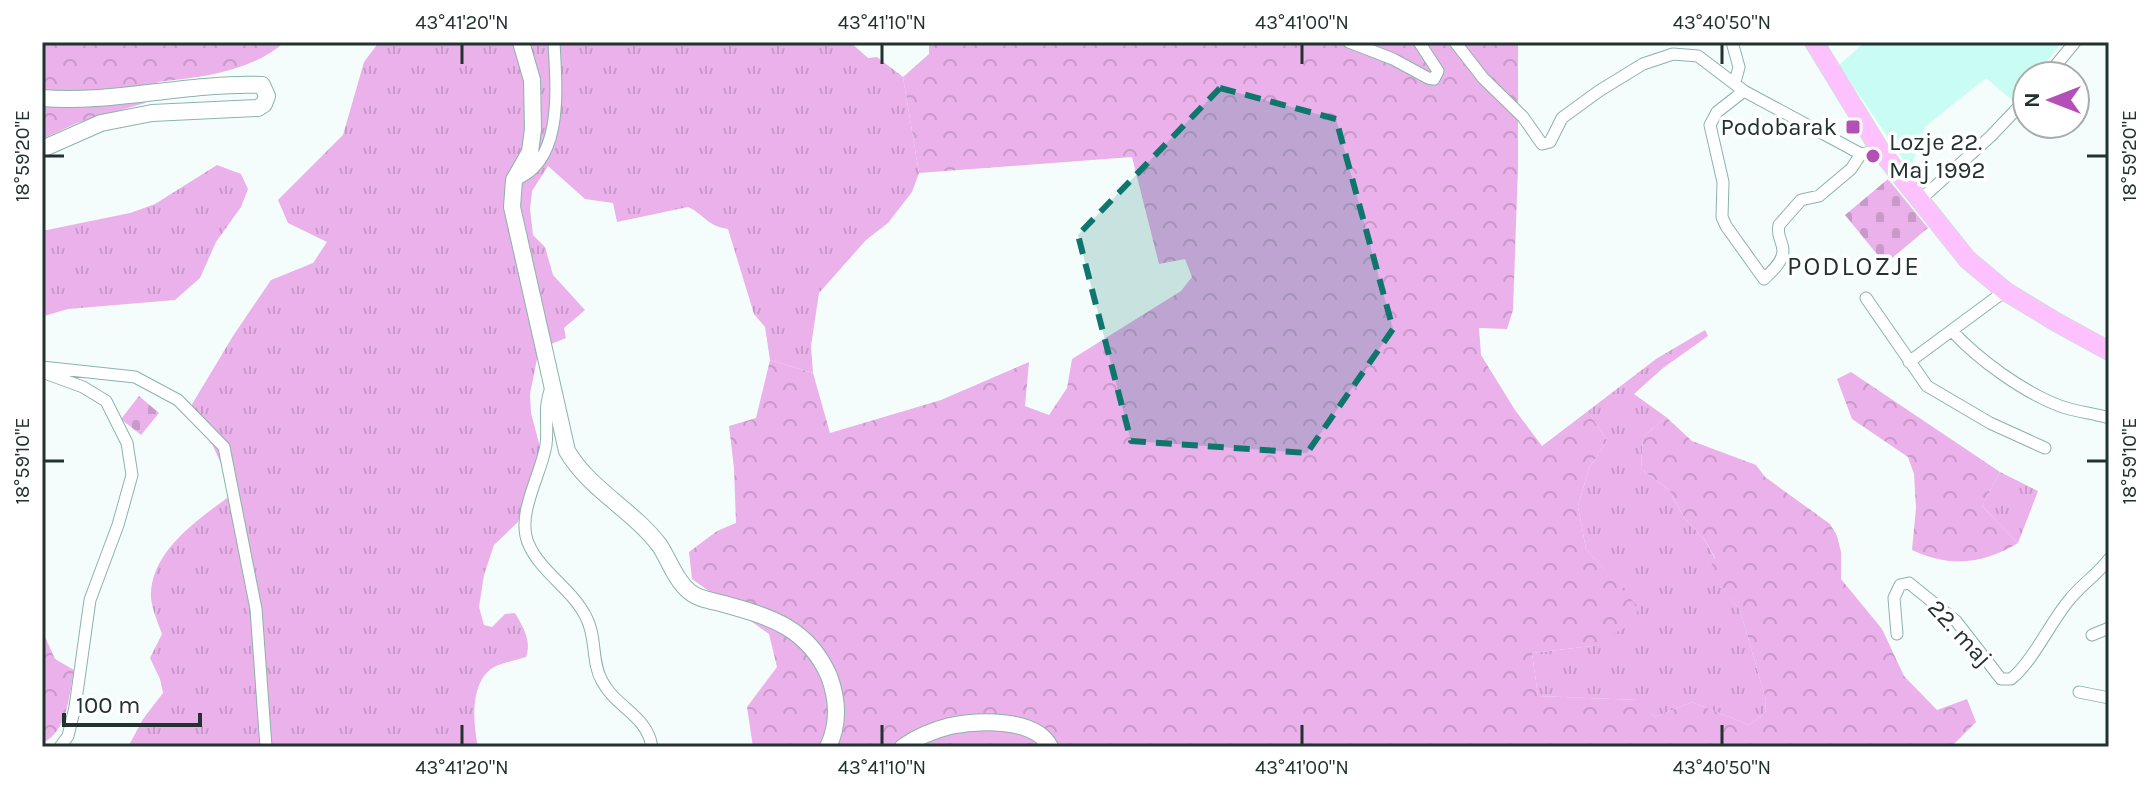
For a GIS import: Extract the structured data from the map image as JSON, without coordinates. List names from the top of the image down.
{
  "streets": {
    "street": ["22. maj"]
  },
  "districts": ["PODLOZJE"],
  "places": {
    "transit": ["Podobarak"],
    "other": ["Lozje 22. Maj 1992"]
  },
  "scale_bar": "100 m",
  "north": "left",
  "coordinates": [
    "43°41'20\"N",
    "43°41'10\"N",
    "43°41'00\"N",
    "43°40'50\"N",
    "18°59'20\"E",
    "18°59'10\"E"
  ]
}
